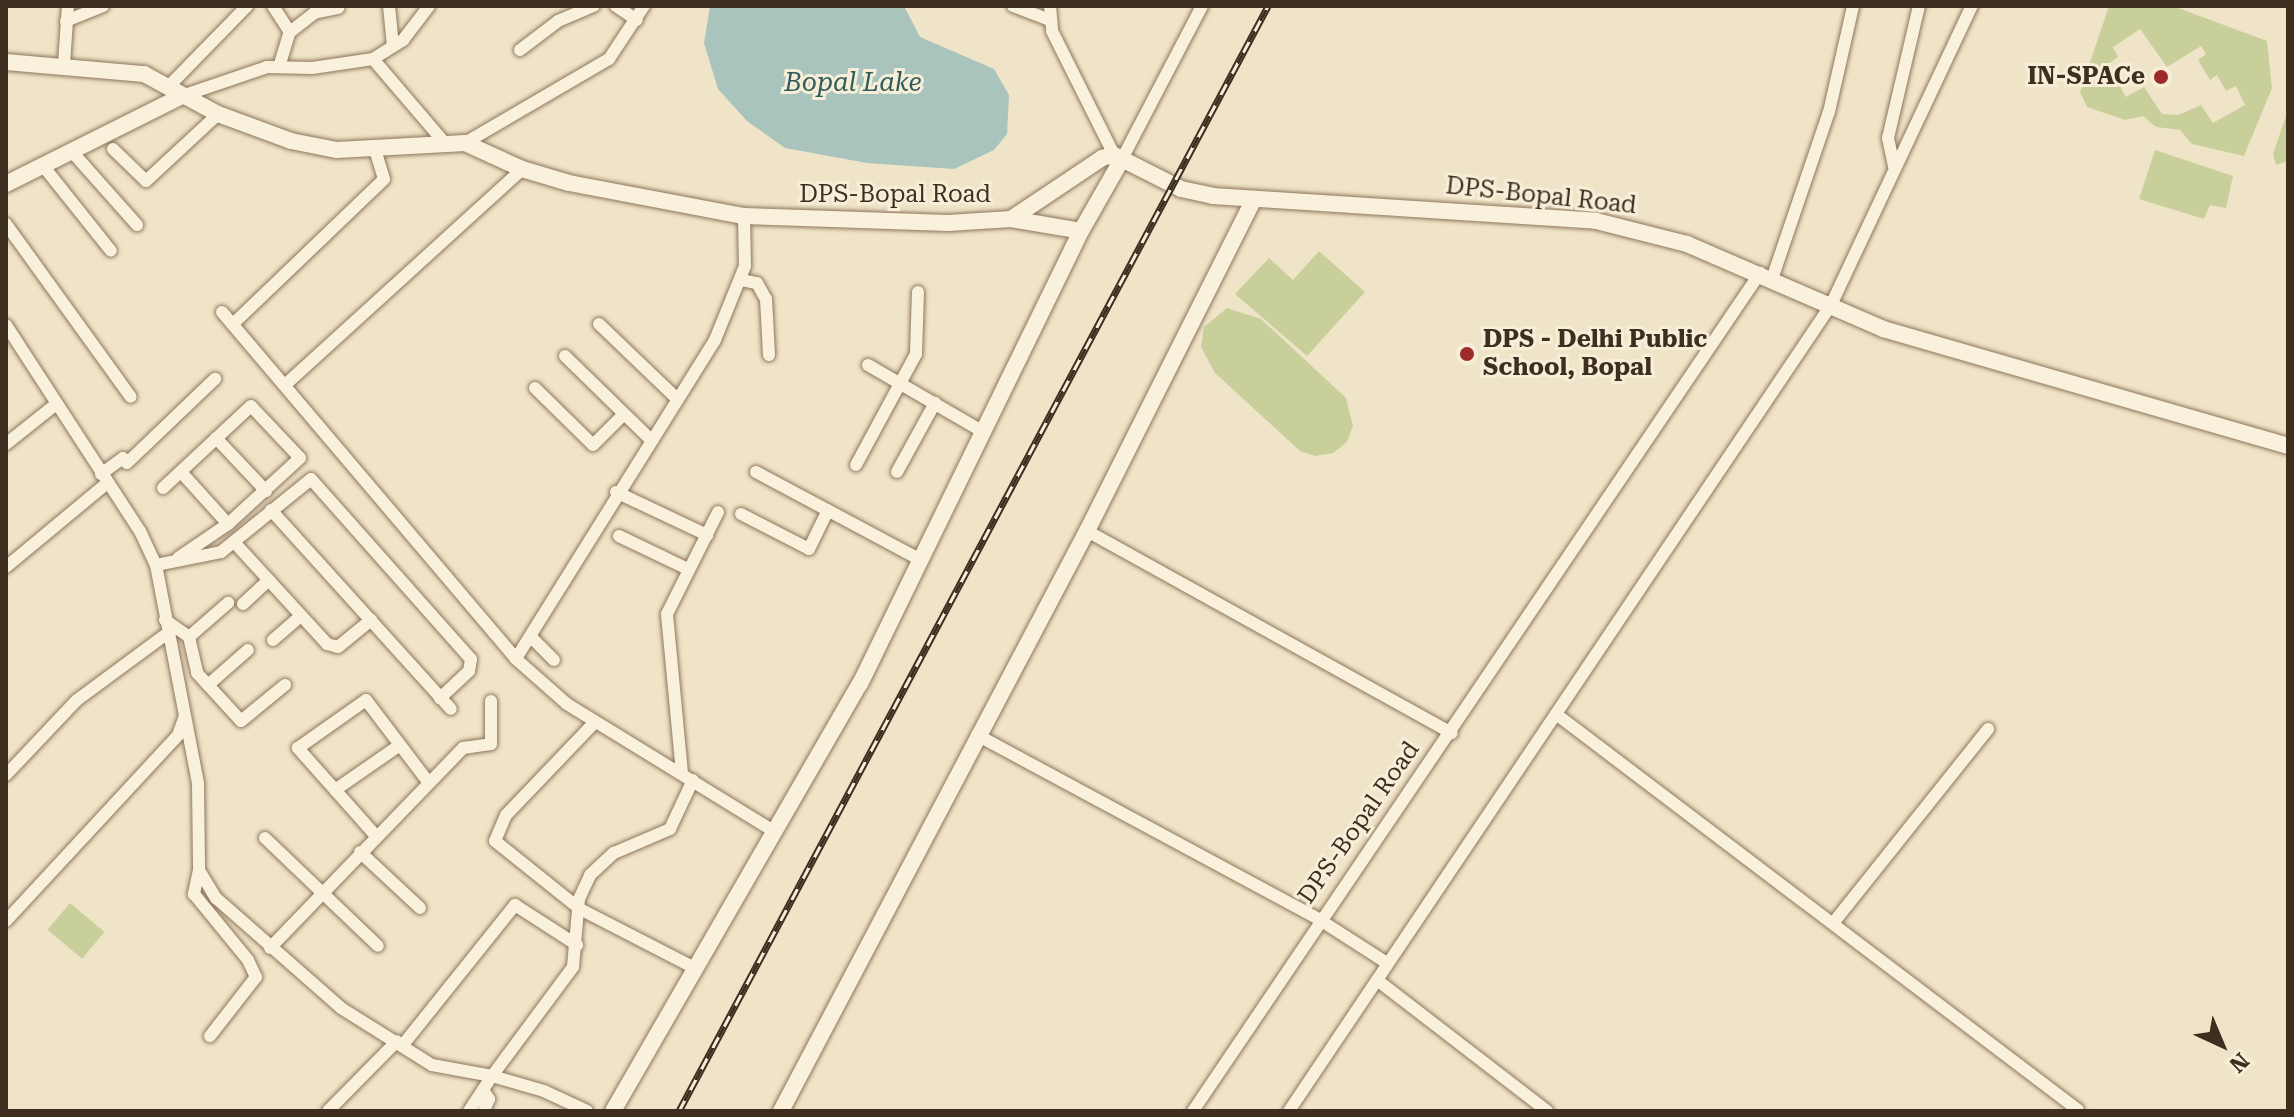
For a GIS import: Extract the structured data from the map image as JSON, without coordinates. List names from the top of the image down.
{
  "streets": {
    "street": ["DPS-Bopal Road"]
  },
  "water": ["Bopal Lake"],
  "places": ["IN-SPACe", "DPS - Delhi Public School, Bopal"],
  "north": "bottom right"
}
